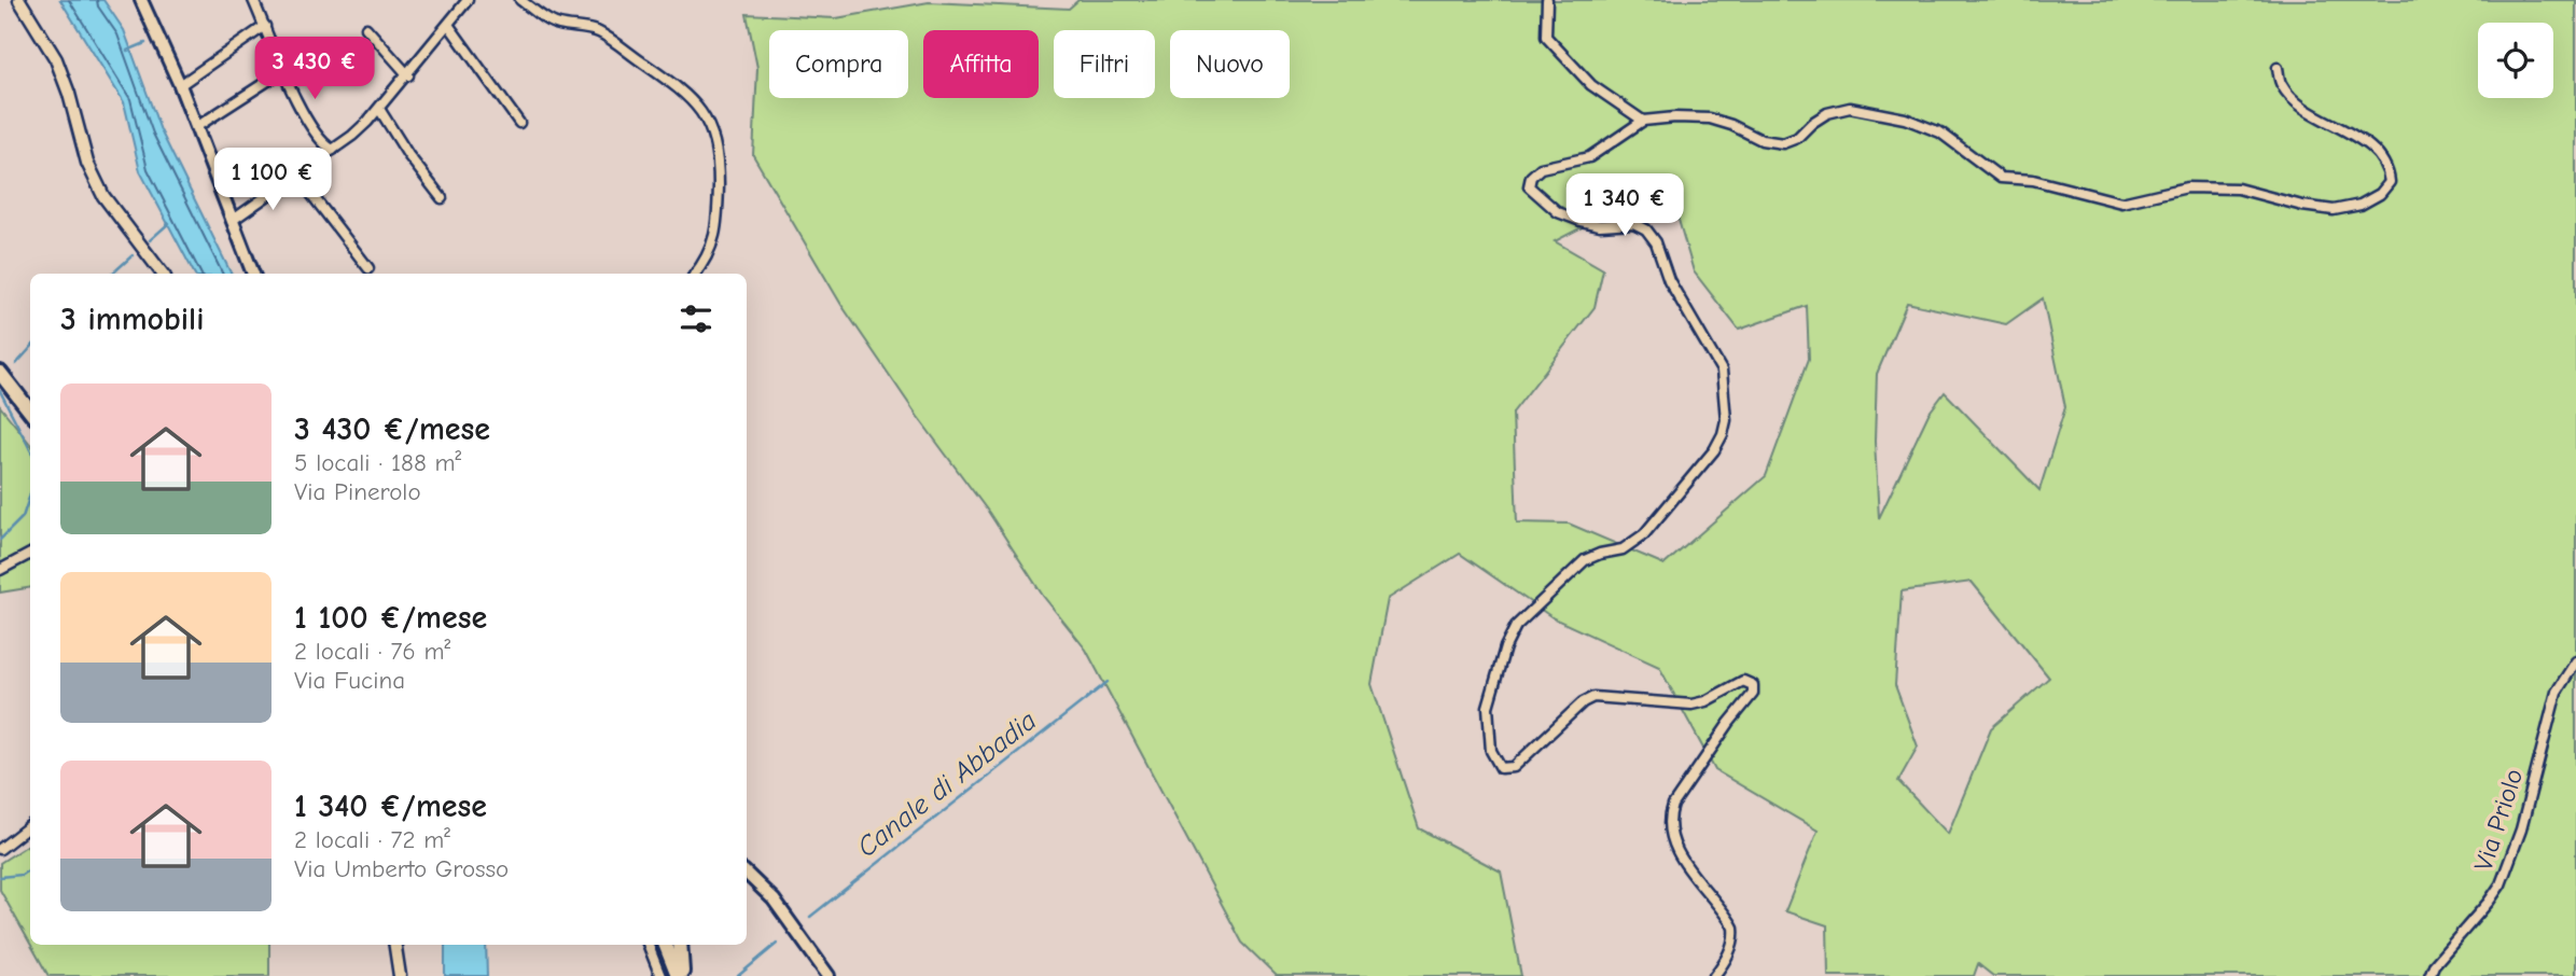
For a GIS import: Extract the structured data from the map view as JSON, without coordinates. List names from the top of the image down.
{
  "streets": {
    "street": ["Via Priolo"]
  },
  "water": ["Canale di Abbadia"],
  "page": {
    "chip": [
      "Compra",
      "Affitta",
      "Filtri",
      "Nuovo"
    ],
    "price": ["3 430 €", "1 100 €", "1 340 €"],
    "heading": "3 immobili",
    "list": [
      {
        "name": "3 430 €/mese",
        "note": "5 locali · 188 m² · Via Pinerolo"
      },
      {
        "name": "1 100 €/mese",
        "note": "2 locali · 76 m² · Via Fucina"
      },
      {
        "name": "1 340 €/mese",
        "note": "2 locali · 72 m² · Via Umberto Grosso"
      }
    ]
  }
}
